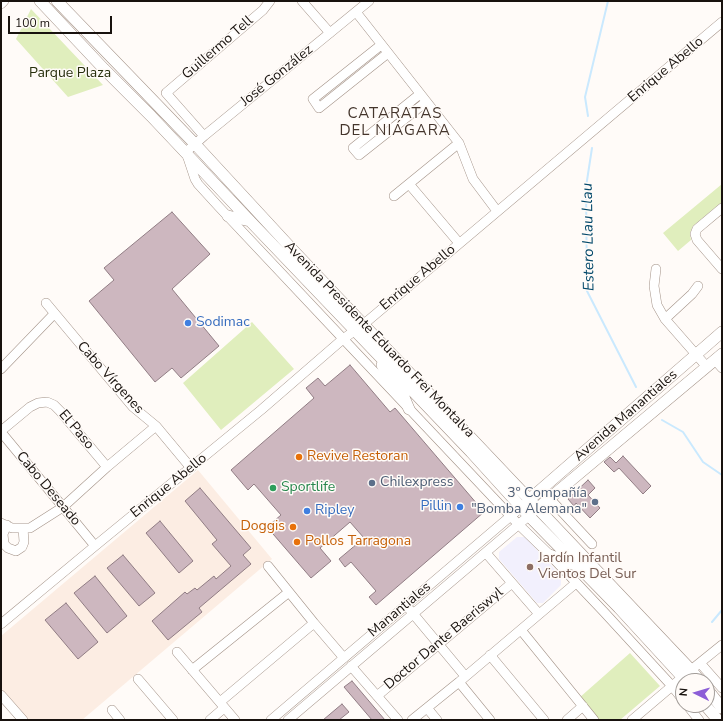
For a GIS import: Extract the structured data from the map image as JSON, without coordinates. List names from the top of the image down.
{
  "streets": {
    "main road": ["Avenida Presidente Eduardo Frei Montalva", "Avenida Manantiales"],
    "street": [
      "Guillermo Tell",
      "Enrique Abello",
      "José González",
      "Cabo Vírgenes",
      "El Paso",
      "Cabo Deseado",
      "Manantiales",
      "Doctor Dante Baeriswyl"
    ]
  },
  "crossings": [
    ["Guillermo Tell", "José González"],
    ["Enrique Abello", "Avenida Presidente Eduardo Frei Montalva"],
    ["Enrique Abello", "Cabo Vírgenes"],
    ["Enrique Abello", "Cabo Deseado"],
    ["José González", "Avenida Presidente Eduardo Frei Montalva"],
    ["Avenida Presidente Eduardo Frei Montalva", "Avenida Manantiales"],
    ["Avenida Presidente Eduardo Frei Montalva", "Manantiales"],
    ["Avenida Manantiales", "Manantiales"],
    ["El Paso", "Cabo Deseado"]
  ],
  "districts": ["CATARATAS DEL NIÁGARA"],
  "water": ["Estero Llau Llau"],
  "parks": ["Parque Plaza"],
  "places": [
    "Sodimac",
    "Revive Restoran",
    "Chilexpress",
    "Sportlife",
    "3º Compañía \"Bomba Alemana\"",
    "Pillin",
    "Ripley",
    "Doggis",
    "Pollos Tarragona",
    "Jardín Infantil Vientos Del Sur"
  ],
  "scale_bar": "100 m",
  "north": "left"
}
